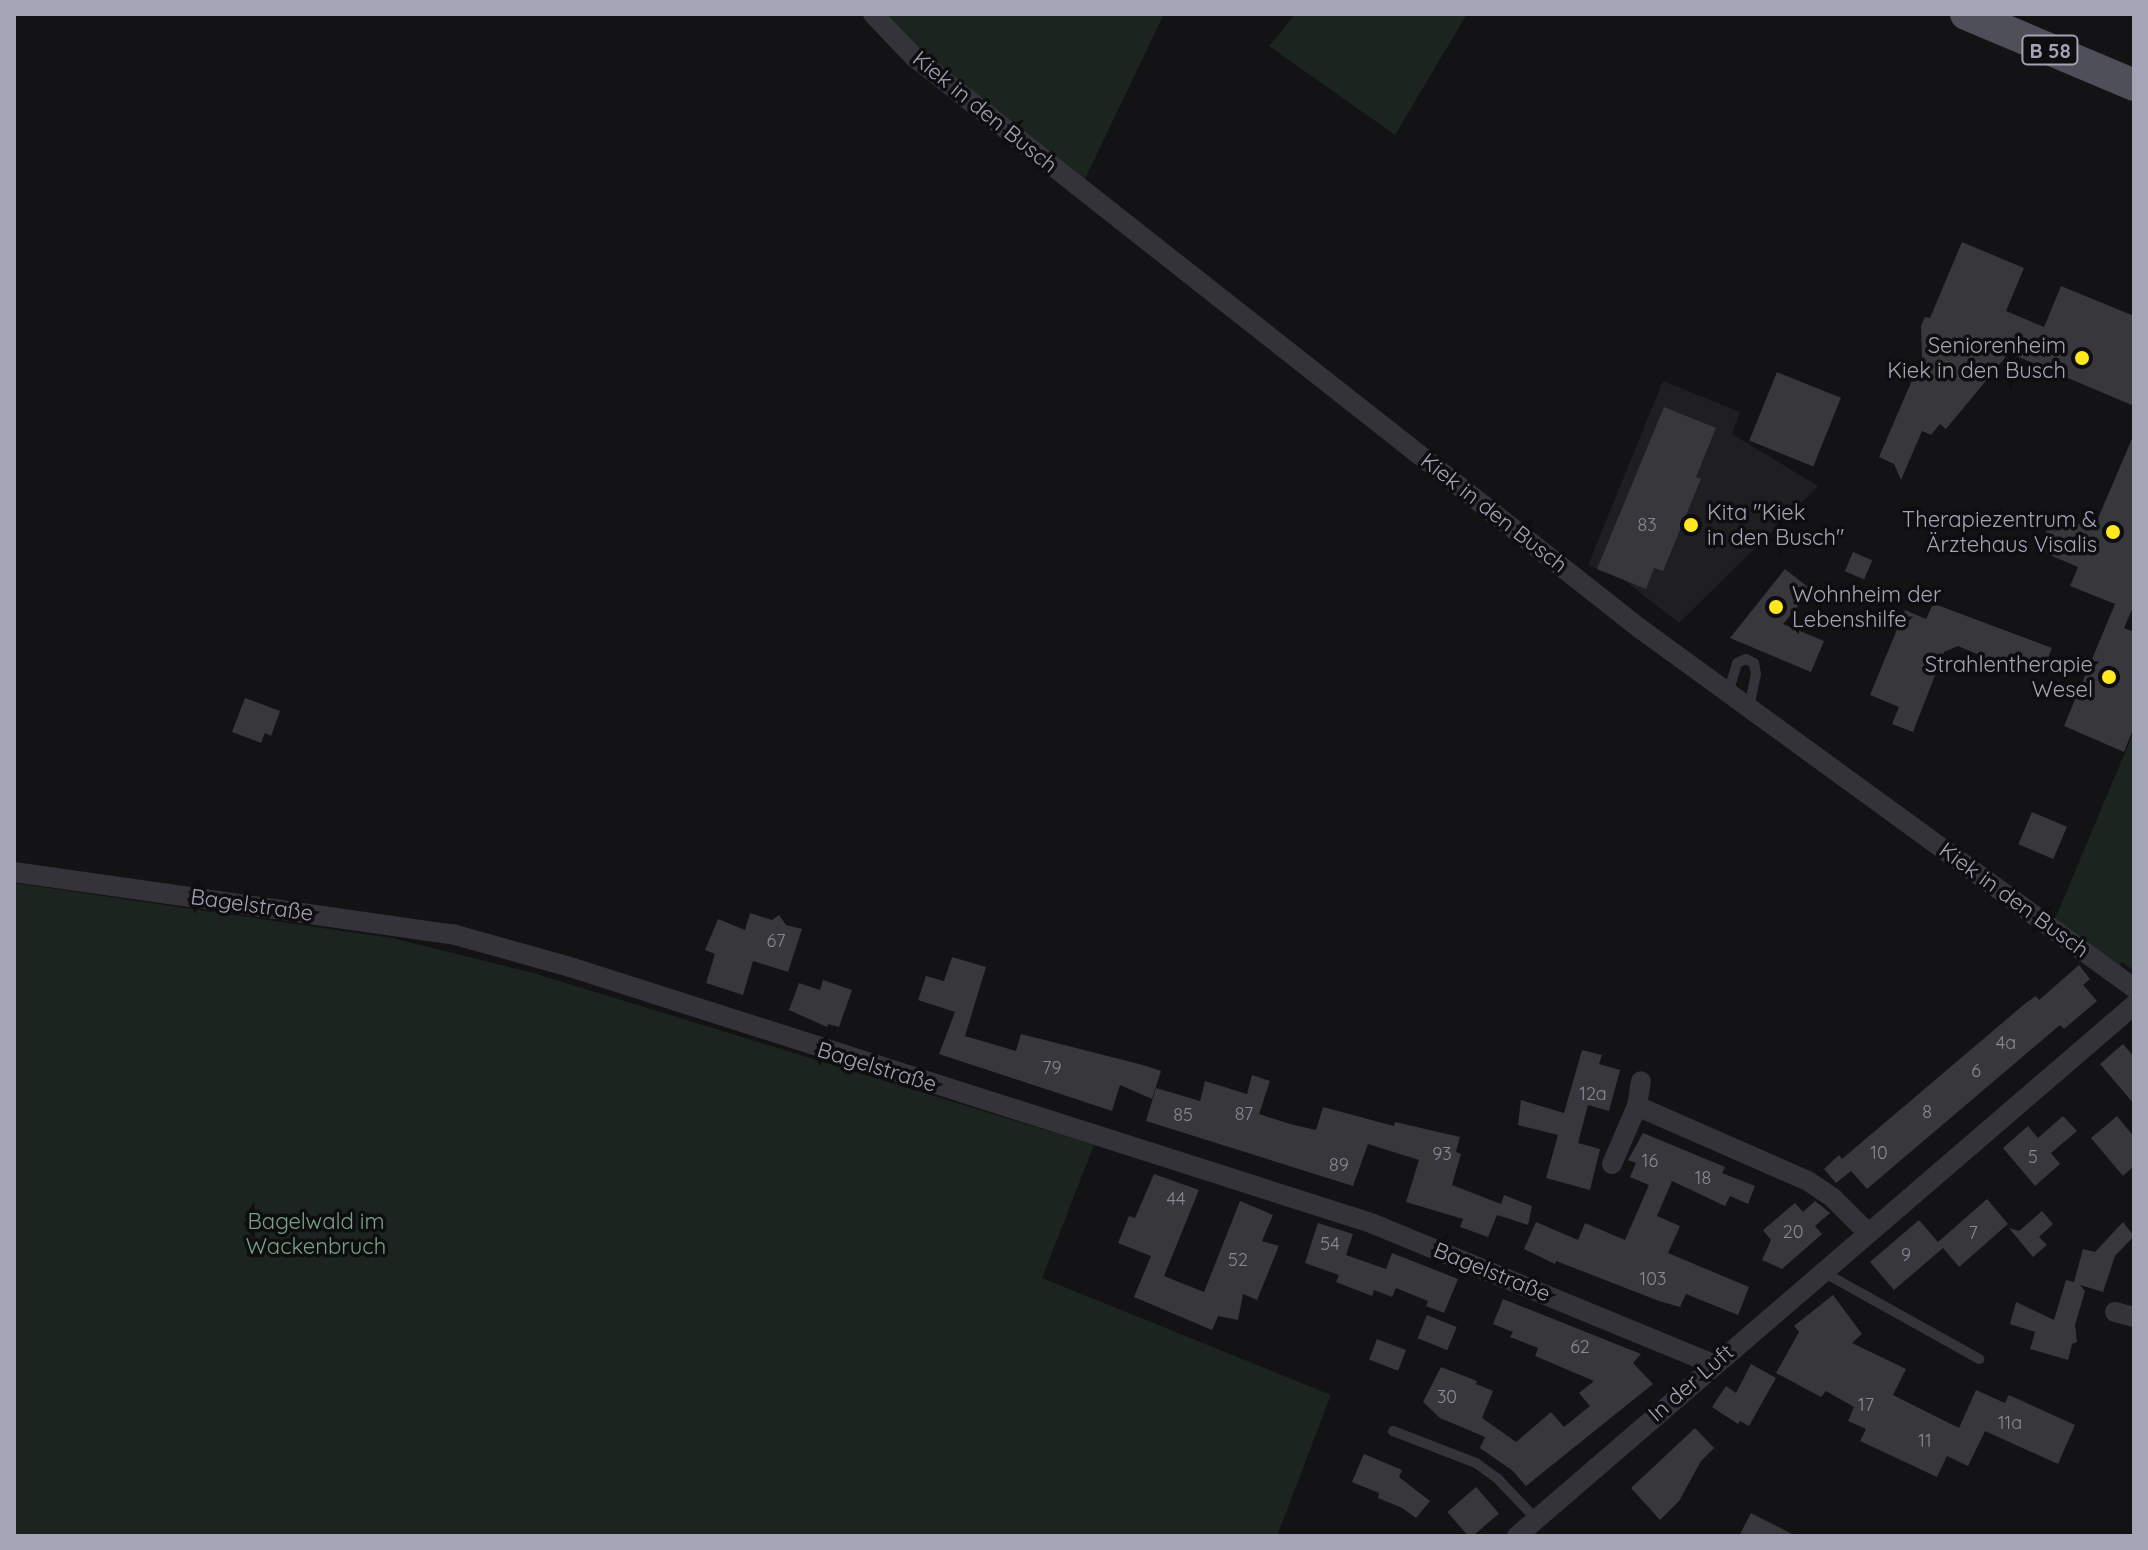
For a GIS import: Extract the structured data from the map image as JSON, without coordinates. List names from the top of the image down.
{
  "streets": {
    "main road": ["B 58"],
    "street": ["Kiek in den Busch", "Bagelstraße", "In der Luft"]
  },
  "crossings": [
    ["Bagelstraße", "In der Luft"]
  ],
  "parks": ["Bagelwald im Wackenbruch"],
  "places": [
    "Seniorenheim Kiek in den Busch",
    "Kita \"Kiek in den Busch\"",
    "Therapiezentrum & Ärztehaus Visalis",
    "Wohnheim der Lebenshilfe",
    "Strahlentherapie Wesel"
  ],
  "house_numbers": [
    "83",
    "67",
    "4a",
    "79",
    "6",
    "12a",
    "8",
    "87",
    "85",
    "10",
    "93",
    "5",
    "16",
    "89",
    "18",
    "44",
    "20",
    "7",
    "54",
    "9",
    "52",
    "103",
    "62",
    "30",
    "17",
    "11a",
    "11"
  ]
}
